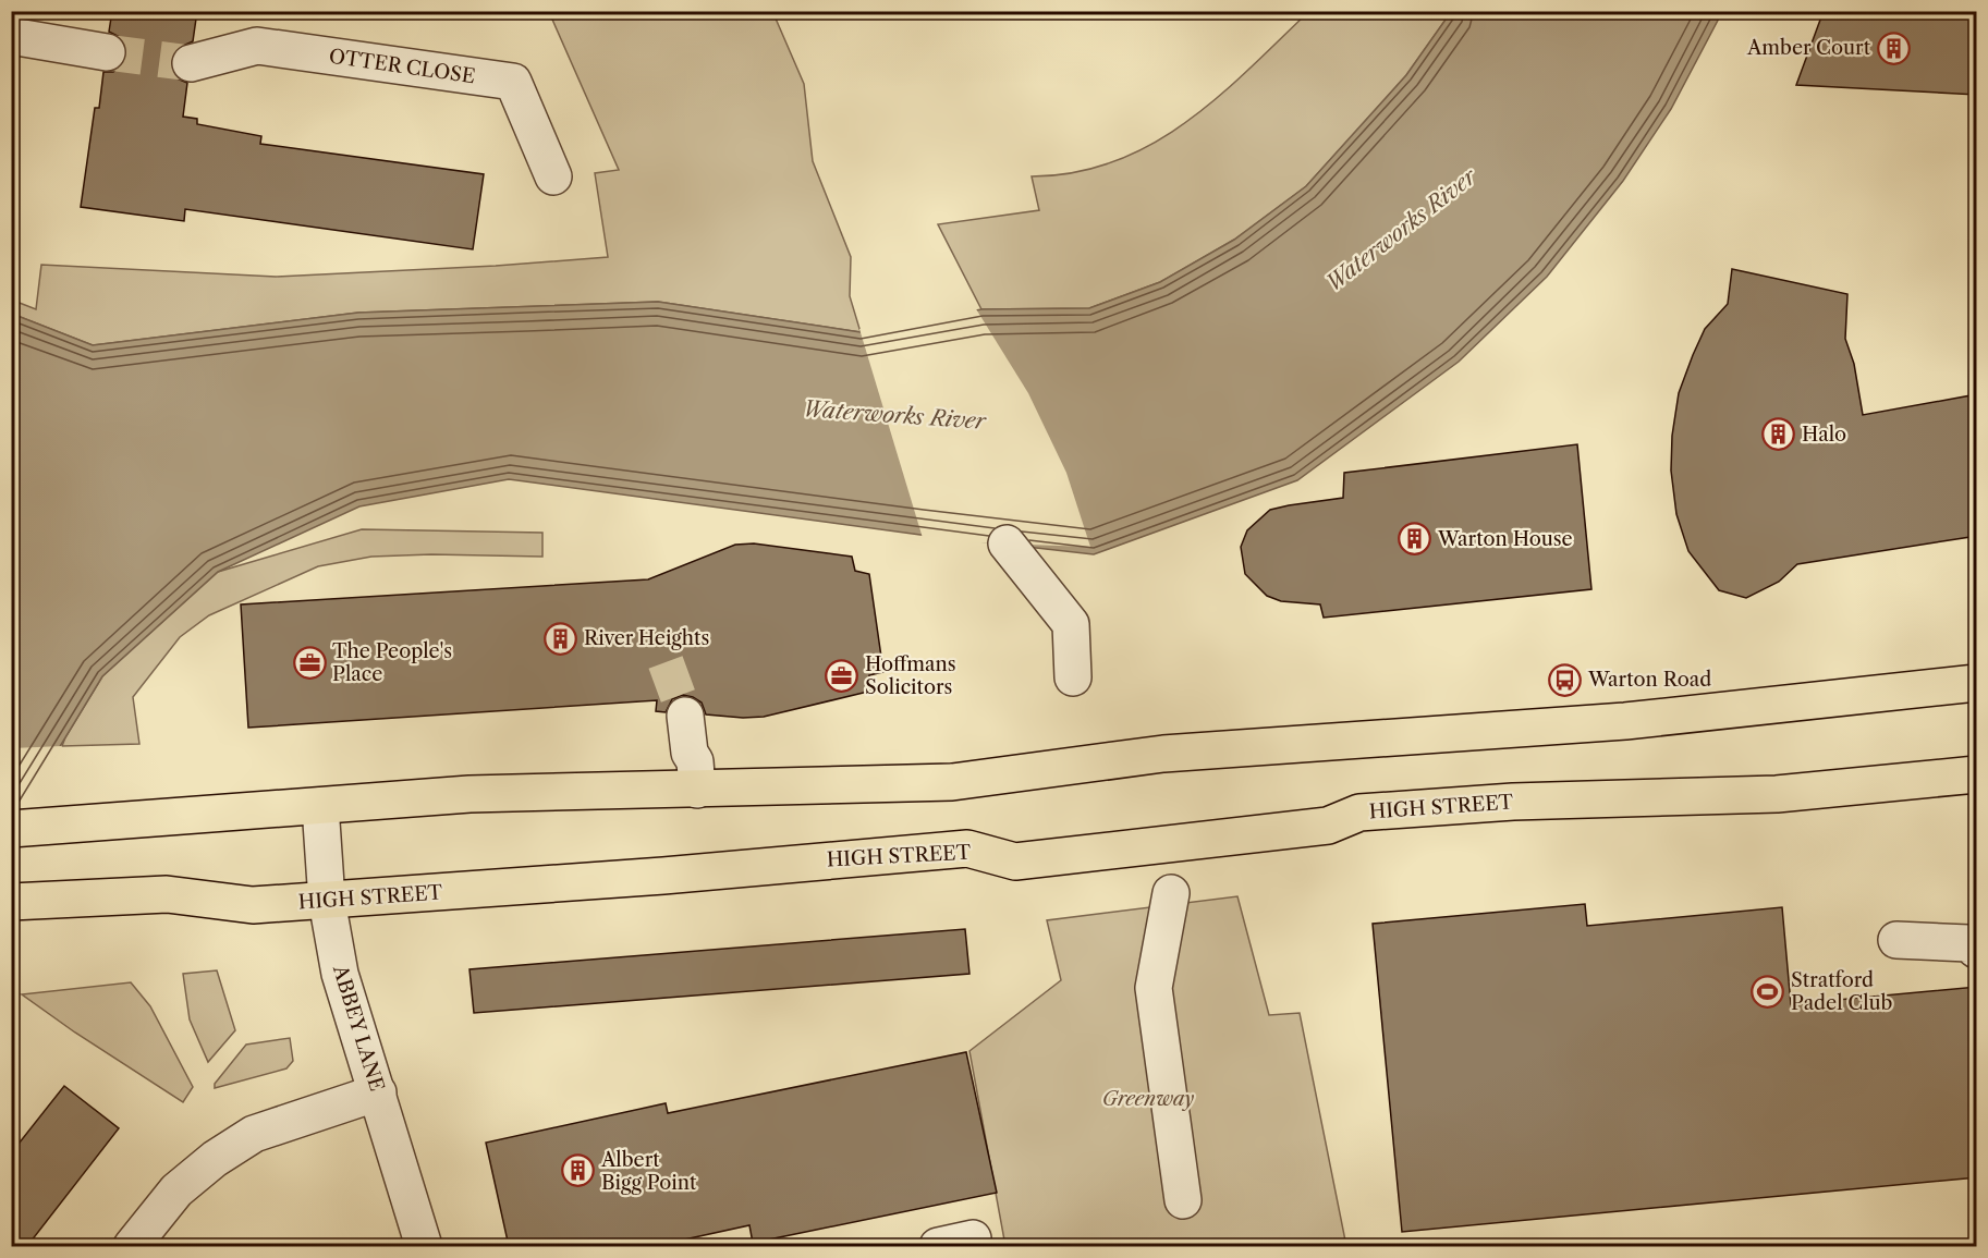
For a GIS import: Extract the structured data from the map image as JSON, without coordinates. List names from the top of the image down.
{
  "streets": {
    "main road": ["HIGH STREET"],
    "street": ["OTTER CLOSE", "ABBEY LANE"]
  },
  "crossings": [
    ["HIGH STREET", "ABBEY LANE"]
  ],
  "water": ["Waterworks River"],
  "parks": ["Greenway"],
  "places": {
    "building": [
      "Amber Court",
      "Halo",
      "Warton House",
      "River Heights",
      "Albert Bigg Point"
    ],
    "office": ["The People's Place", "Hoffmans Solicitors"],
    "bus stop": ["Warton Road"],
    "sports": ["Stratford Padel Club"]
  }
}
